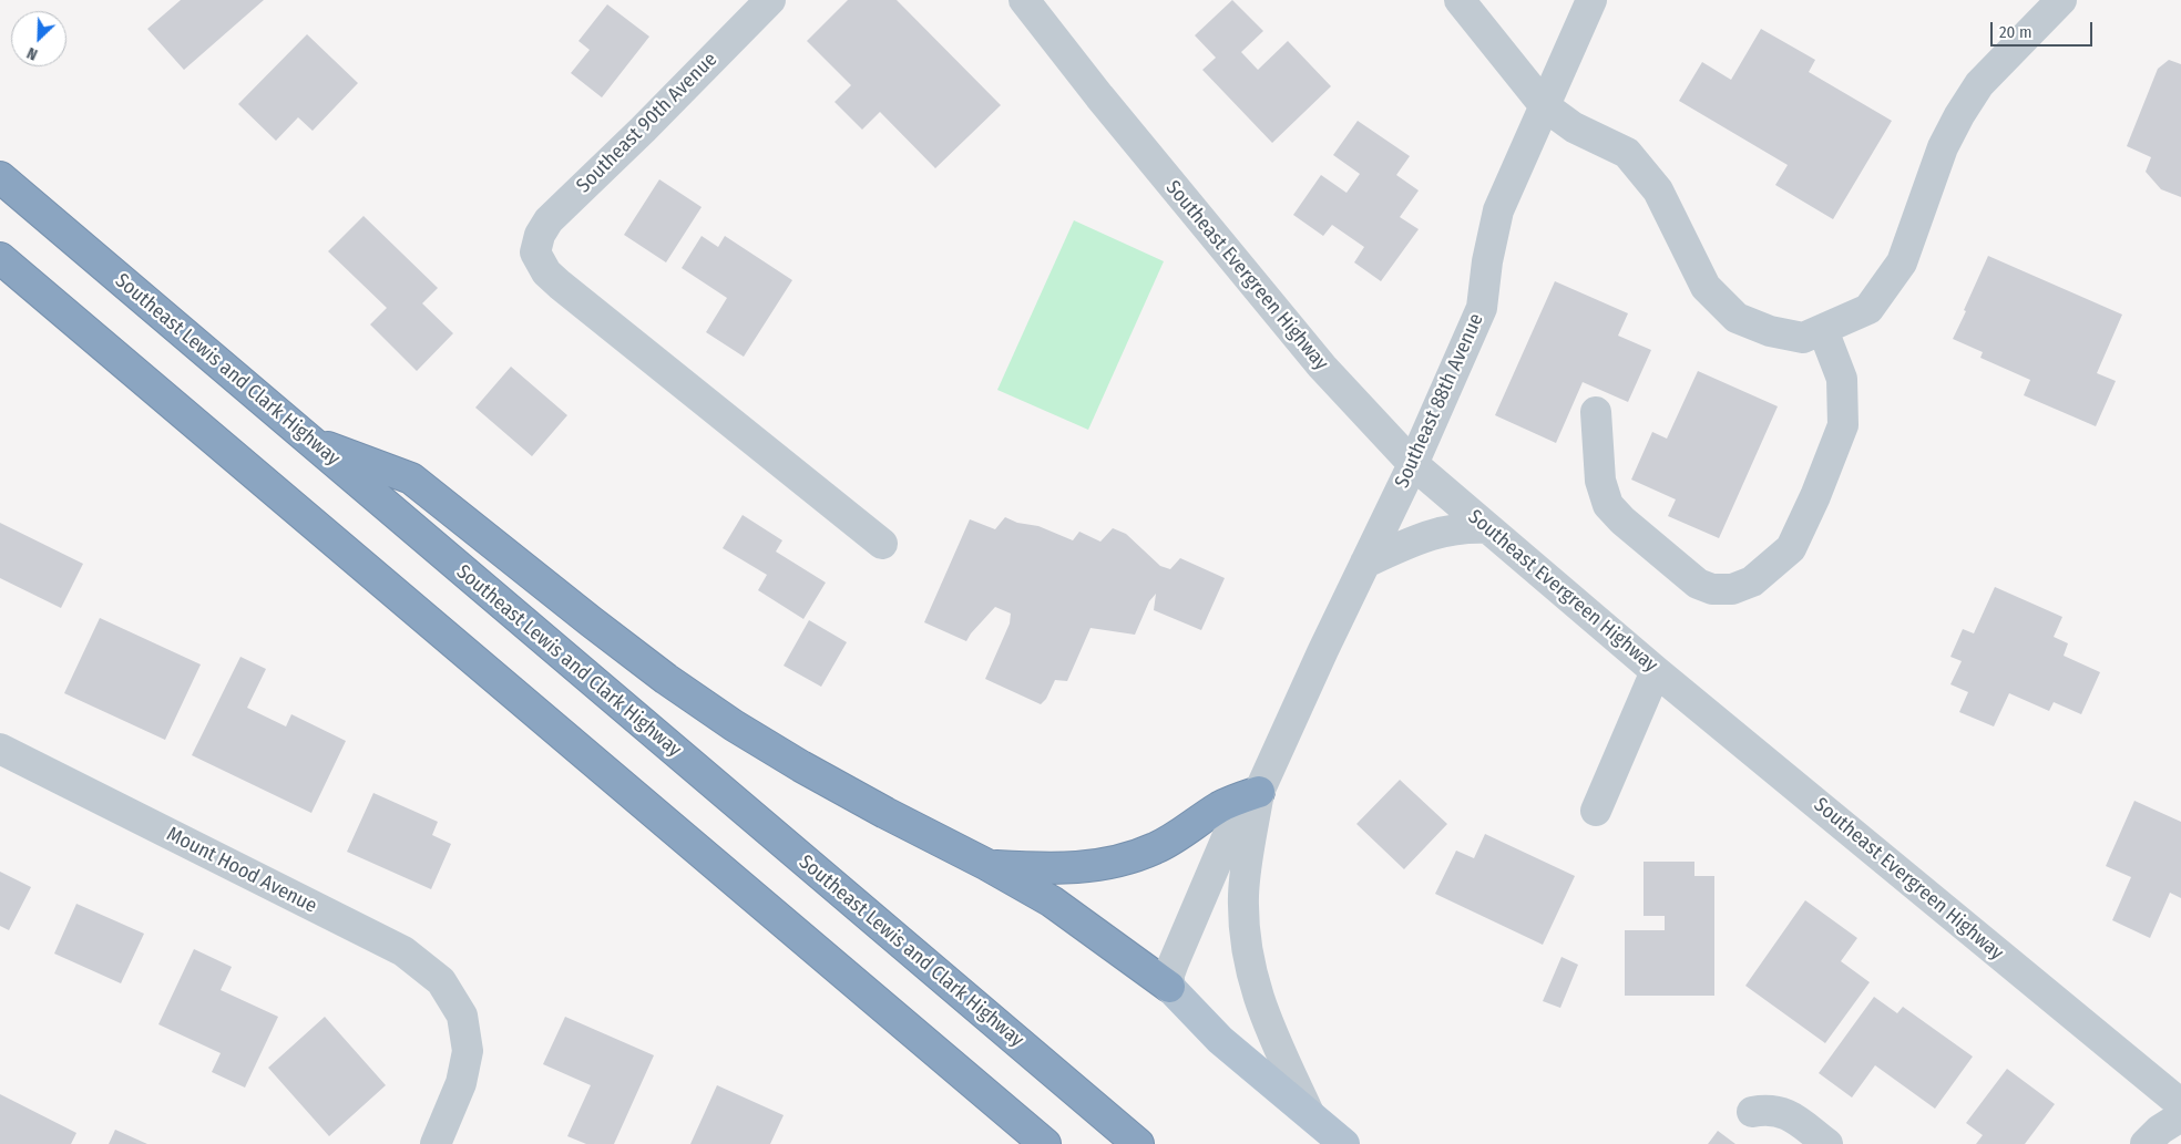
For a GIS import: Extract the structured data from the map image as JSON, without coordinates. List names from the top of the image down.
{
  "streets": {
    "highway": ["Southeast Lewis and Clark Highway"],
    "street": [
      "Southeast 90th Avenue",
      "Southeast Evergreen Highway",
      "Southeast 88th Avenue",
      "Mount Hood Avenue"
    ]
  },
  "crossings": [
    ["Southeast Evergreen Highway", "Southeast 88th Avenue"]
  ],
  "scale_bar": "20 m",
  "north": "bottom left"
}
